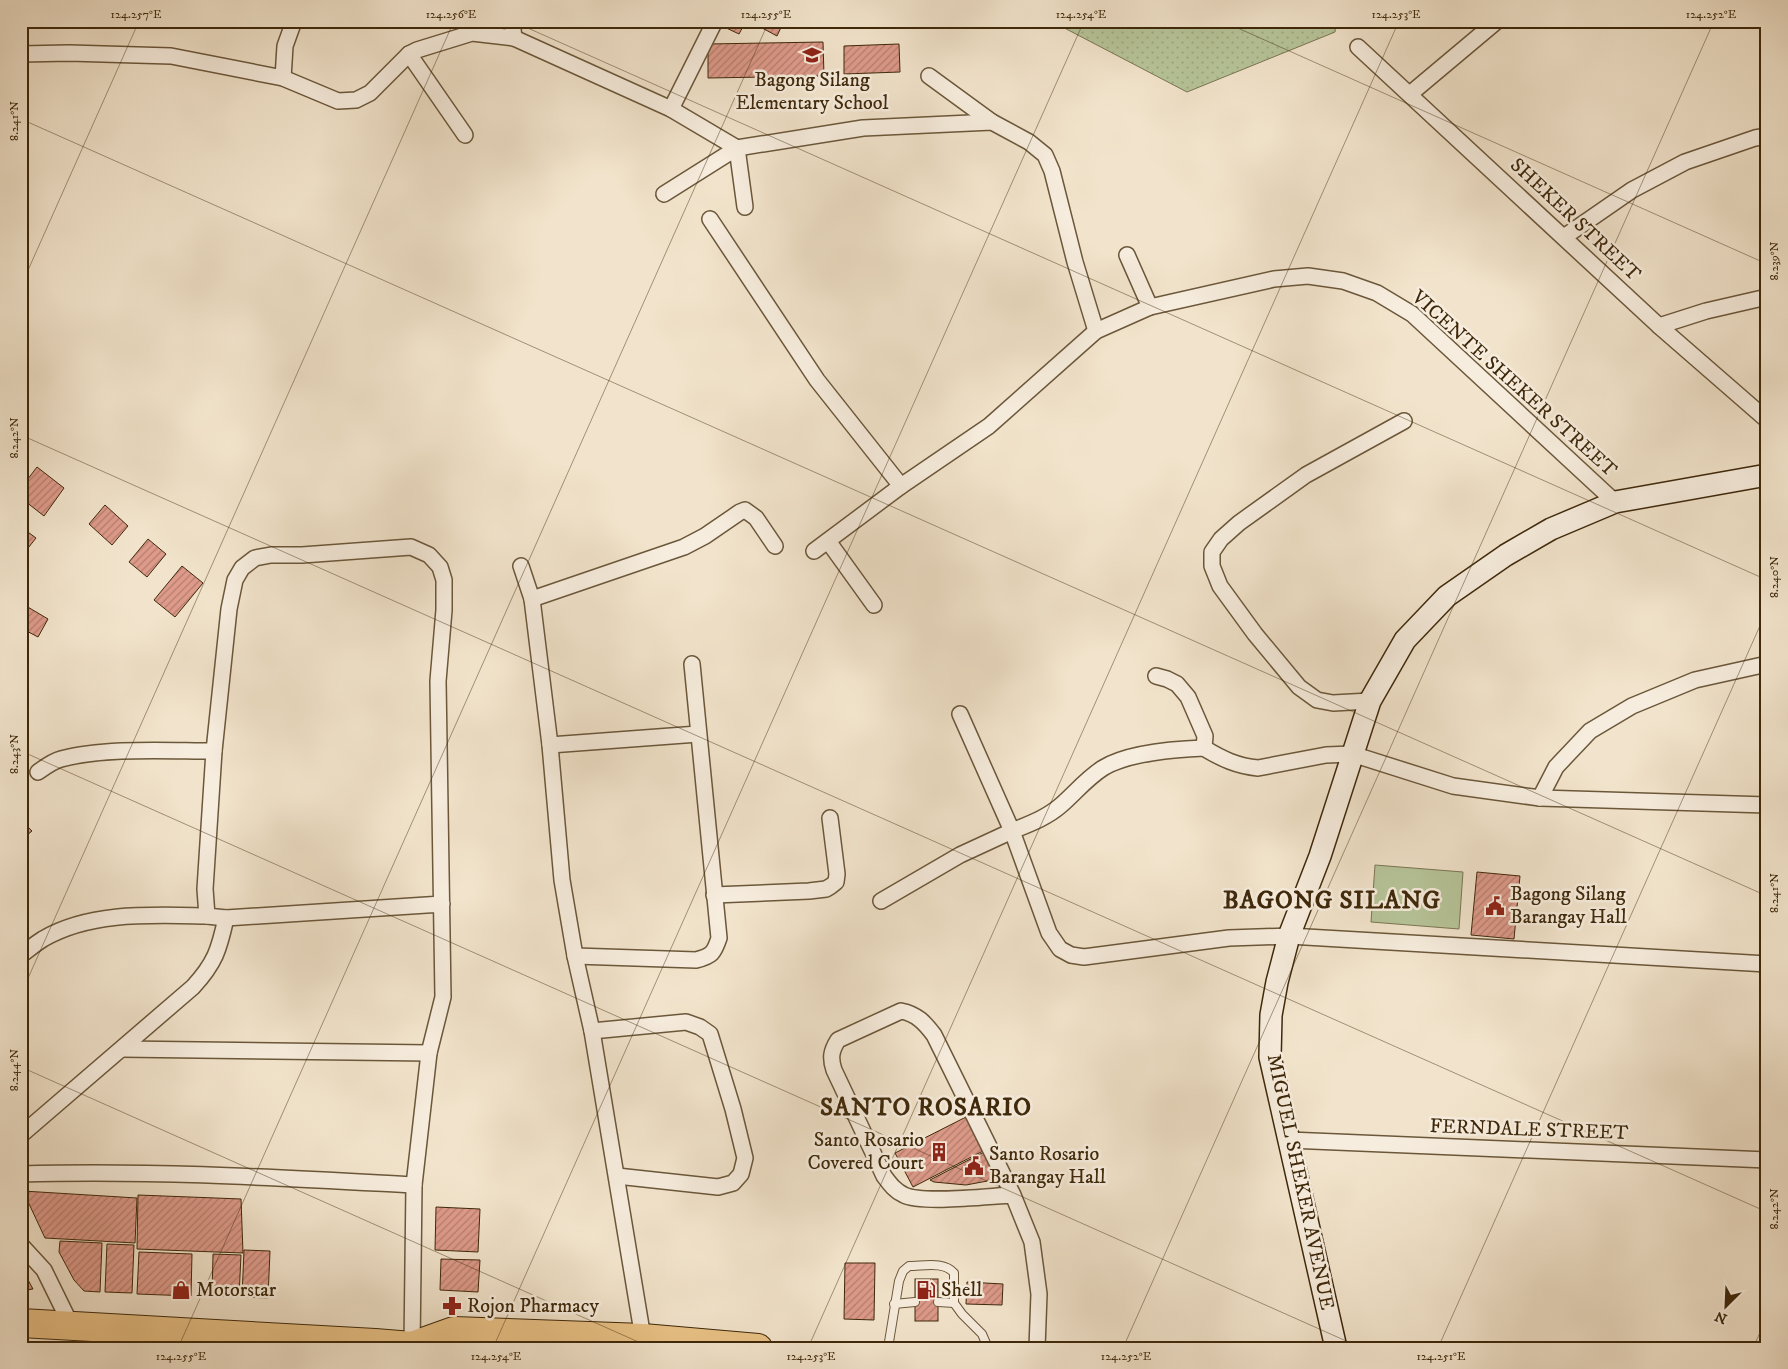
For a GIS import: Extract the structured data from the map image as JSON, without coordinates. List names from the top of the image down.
{
  "streets": {
    "street": [
      "SHEKER STREET",
      "VICENTE SHEKER STREET",
      "FERNDALE STREET",
      "MIGUEL SHEKER AVENUE"
    ]
  },
  "crossings": [
    ["VICENTE SHEKER STREET", "MIGUEL SHEKER AVENUE"],
    ["FERNDALE STREET", "MIGUEL SHEKER AVENUE"]
  ],
  "districts": ["BAGONG SILANG", "SANTO ROSARIO"],
  "places": {
    "school or university": ["Bagong Silang Elementary School"],
    "public building": ["Bagong Silang Barangay Hall", "Santo Rosario Barangay Hall"],
    "building": ["Santo Rosario Covered Court"],
    "shop": ["Motorstar"],
    "fuel station": ["Shell"],
    "pharmacy": ["Rojon Pharmacy"]
  },
  "north": "bottom left",
  "coordinates": [
    "124.257°E",
    "124.256°E",
    "124.255°E",
    "124.254°E",
    "124.253°E",
    "124.252°E",
    "8.241°N",
    "8.239°N",
    "8.242°N",
    "8.240°N",
    "8.243°N",
    "8.244°N",
    "124.251°E"
  ]
}
